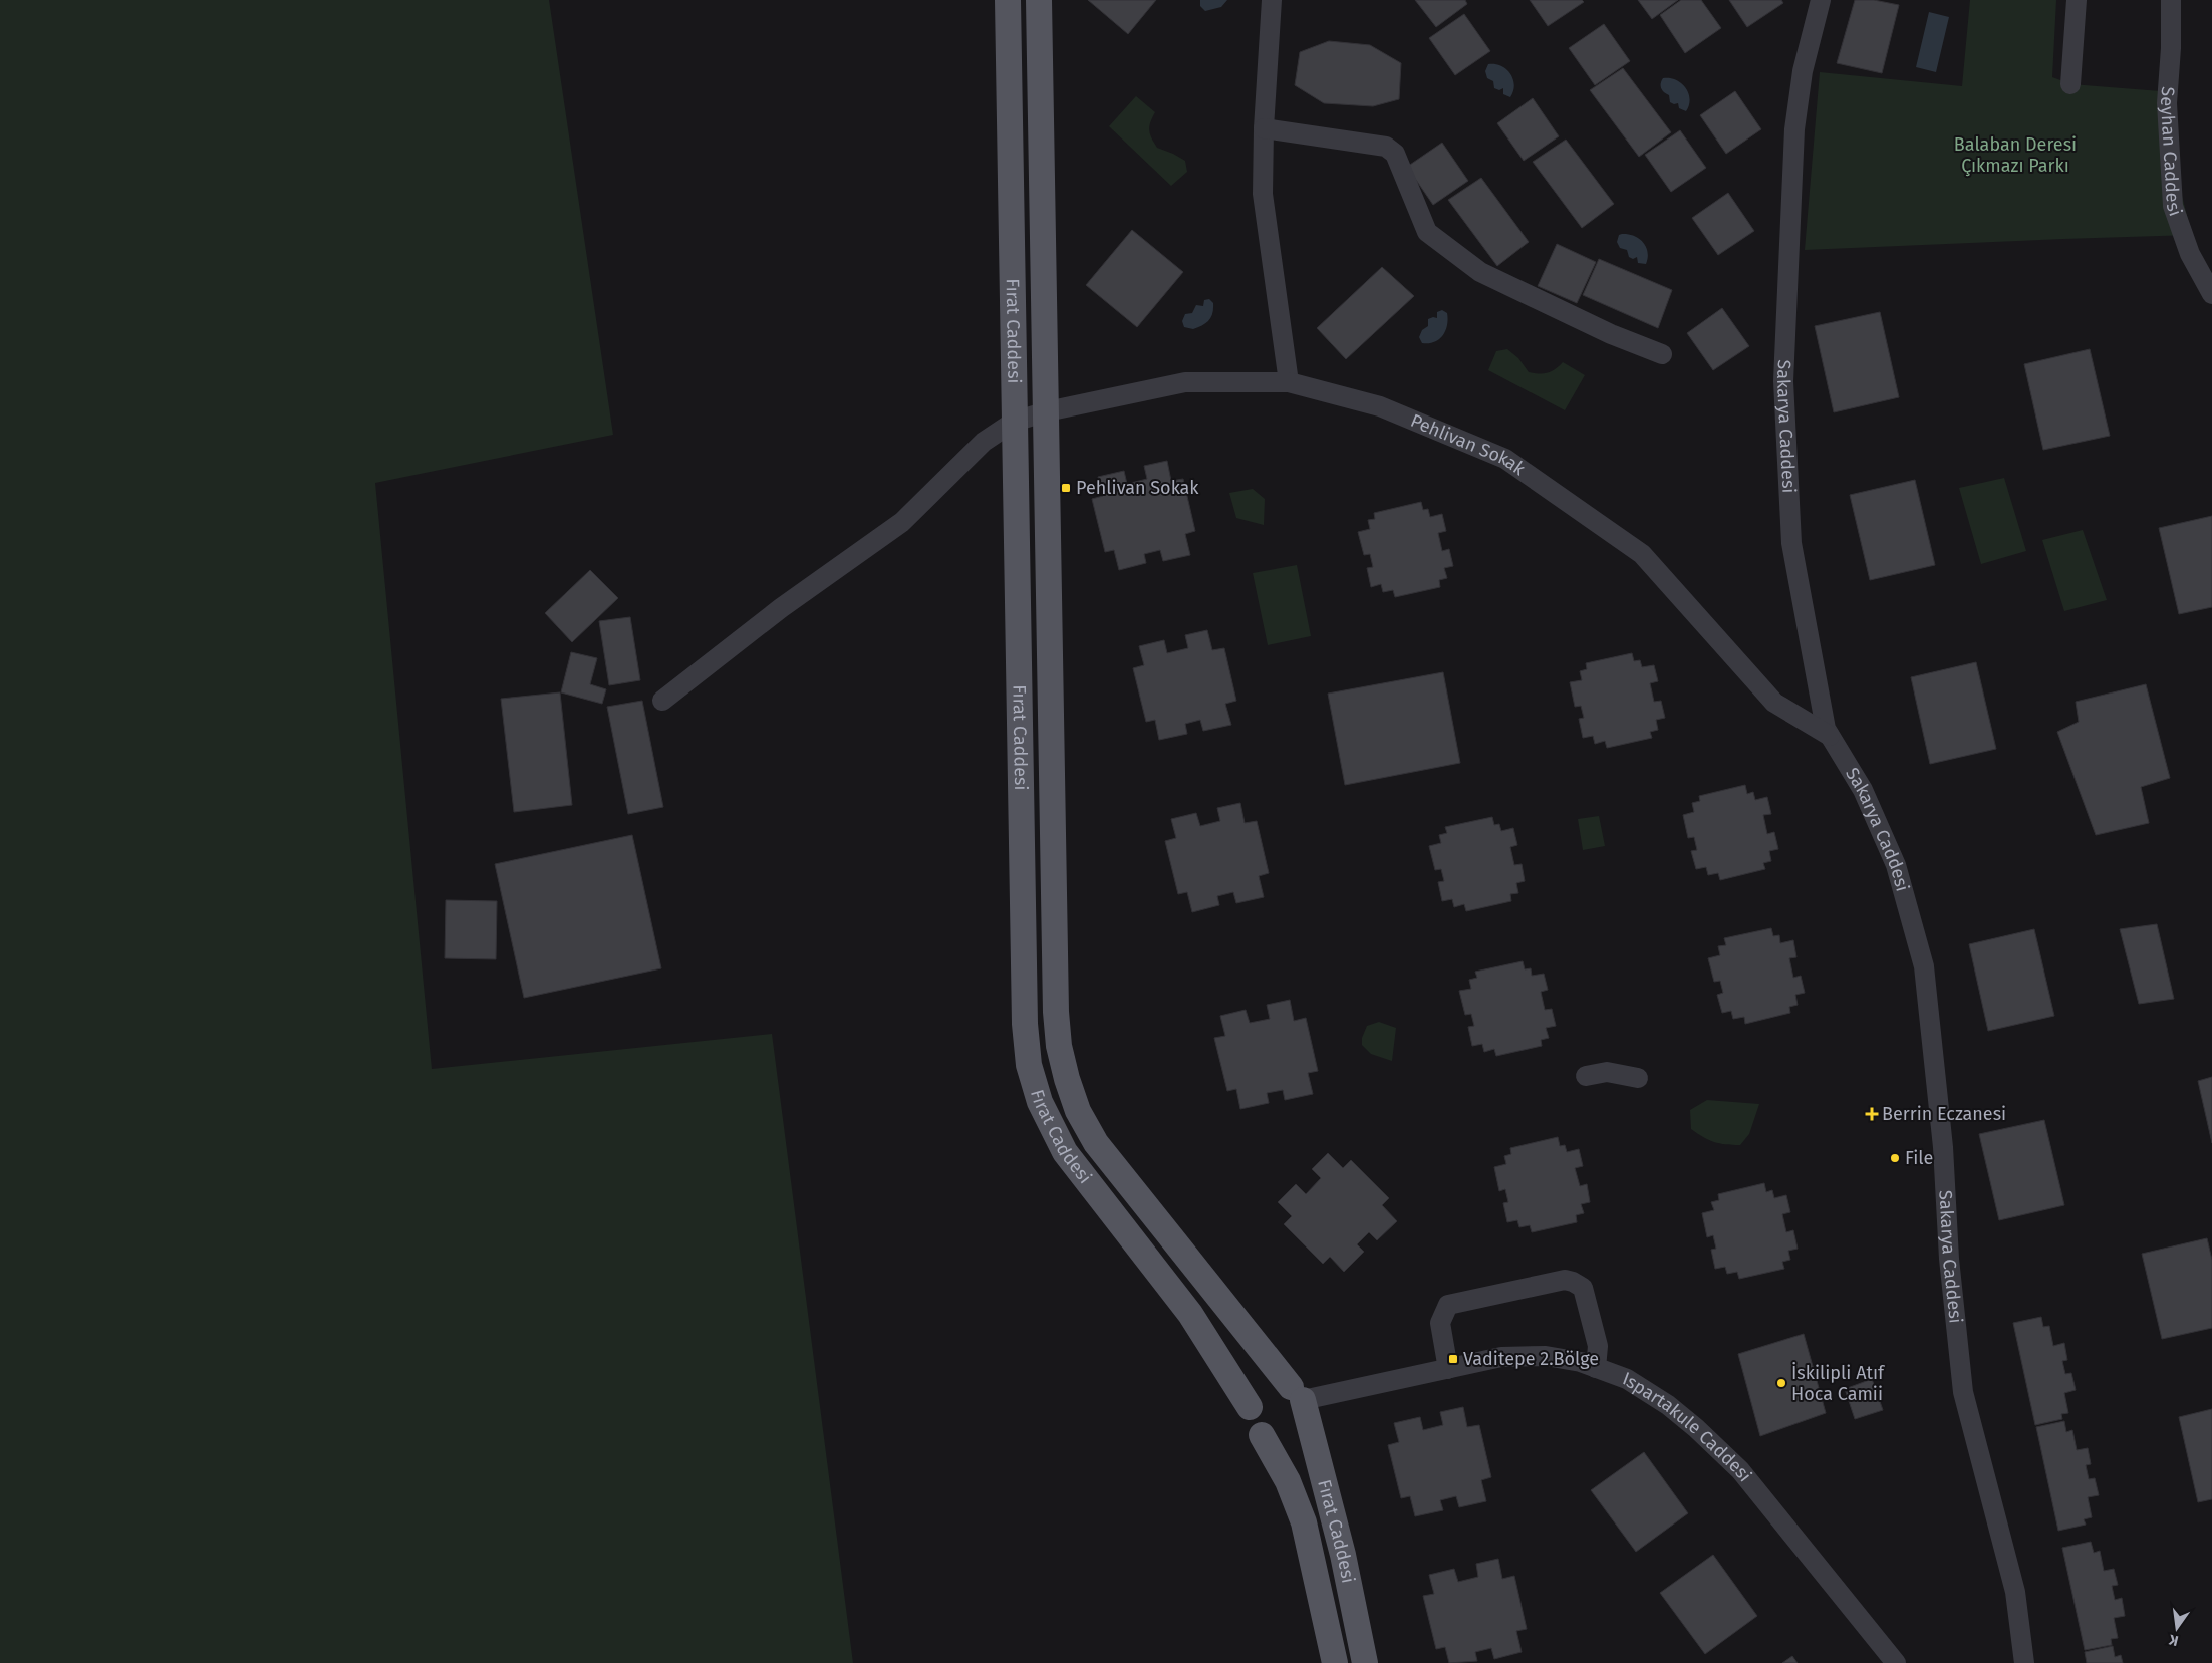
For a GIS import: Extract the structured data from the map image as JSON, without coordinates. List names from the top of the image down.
{
  "streets": {
    "main road": ["Fırat Caddesi"],
    "street": [
      "Seyhan Caddesi",
      "Sakarya Caddesi",
      "Pehlivan Sokak",
      "Ispartakule Caddesi"
    ]
  },
  "crossings": [
    ["Fırat Caddesi", "Pehlivan Sokak"],
    ["Fırat Caddesi", "Ispartakule Caddesi"],
    ["Sakarya Caddesi", "Pehlivan Sokak"]
  ],
  "parks": ["Balaban Deresi Çıkmazı Parkı"],
  "places": {
    "transit": ["Pehlivan Sokak", "Vaditepe 2.Bölge"],
    "health": ["Berrin Eczanesi"],
    "other": ["File", "İskilipli Atıf Hoca Camii"]
  },
  "north": "bottom"
}
